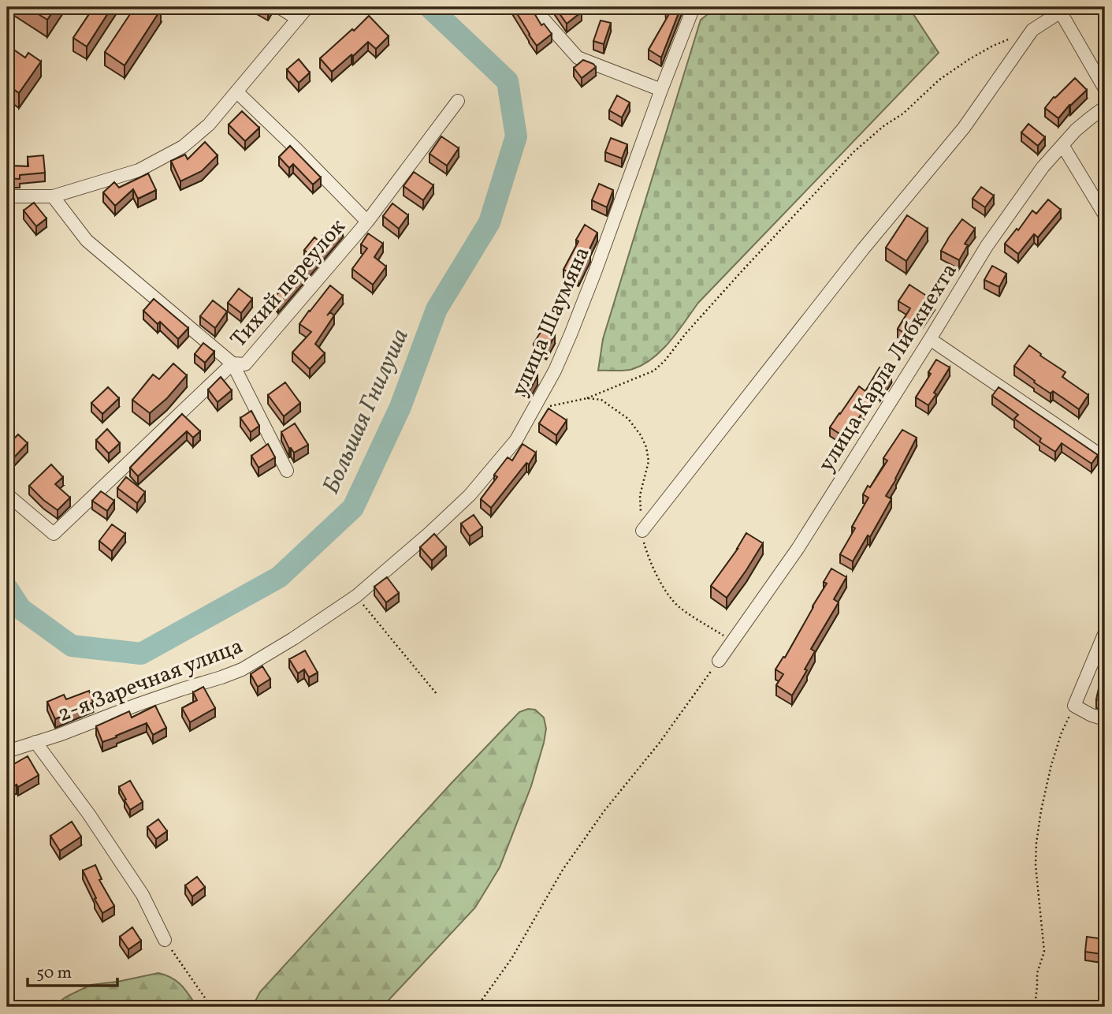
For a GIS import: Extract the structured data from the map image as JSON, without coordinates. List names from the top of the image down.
{
  "streets": {
    "street": [
      "Тихий переулок",
      "улица Шаумяна",
      "улица Карла Либкнехта",
      "2-я Заречная улица"
    ]
  },
  "crossings": [
    ["улица Шаумяна", "2-я Заречная улица"]
  ],
  "water": ["Большая Гнилуша"],
  "scale_bar": "50 m"
}
